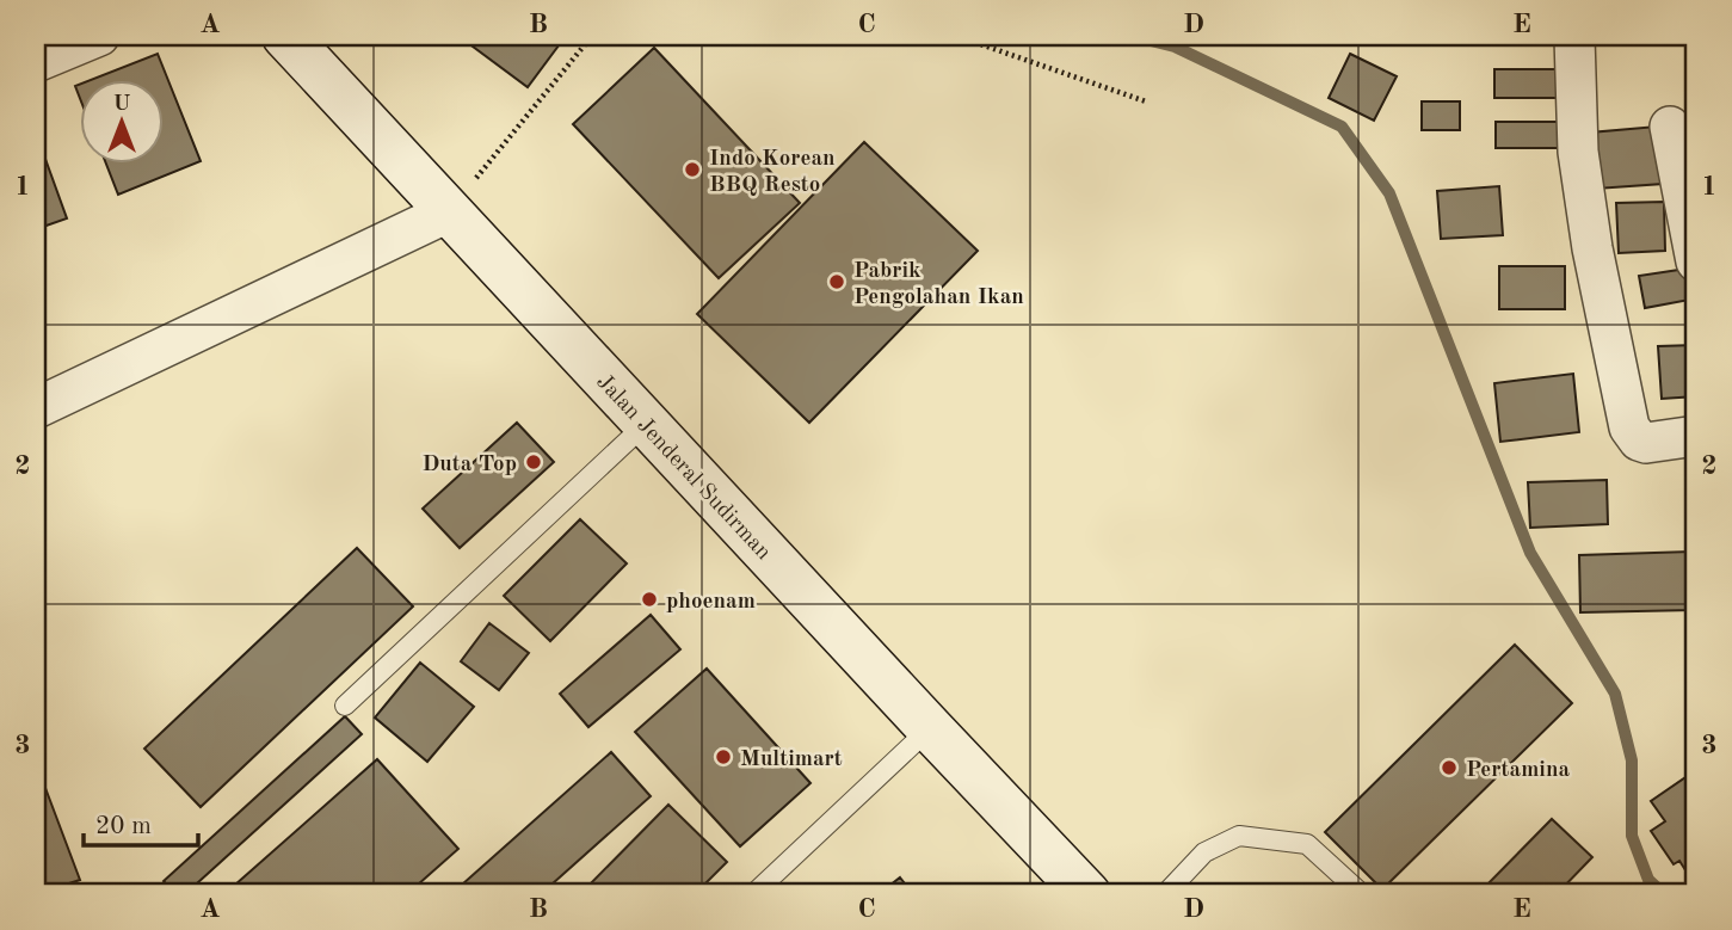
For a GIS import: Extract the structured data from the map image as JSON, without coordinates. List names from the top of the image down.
{
  "streets": {
    "main road": ["Jalan Jenderal Sudirman"]
  },
  "places": [
    "Indo Korean BBQ Resto",
    "Pabrik Pengolahan Ikan",
    "Duta Top",
    "phoenam",
    "Multimart",
    "Pertamina"
  ],
  "scale_bar": "20 m",
  "north": "top",
  "grid": {
    "columns": [
      "A",
      "B",
      "C",
      "D",
      "E"
    ],
    "rows": ["1", "2", "3"]
  }
}
